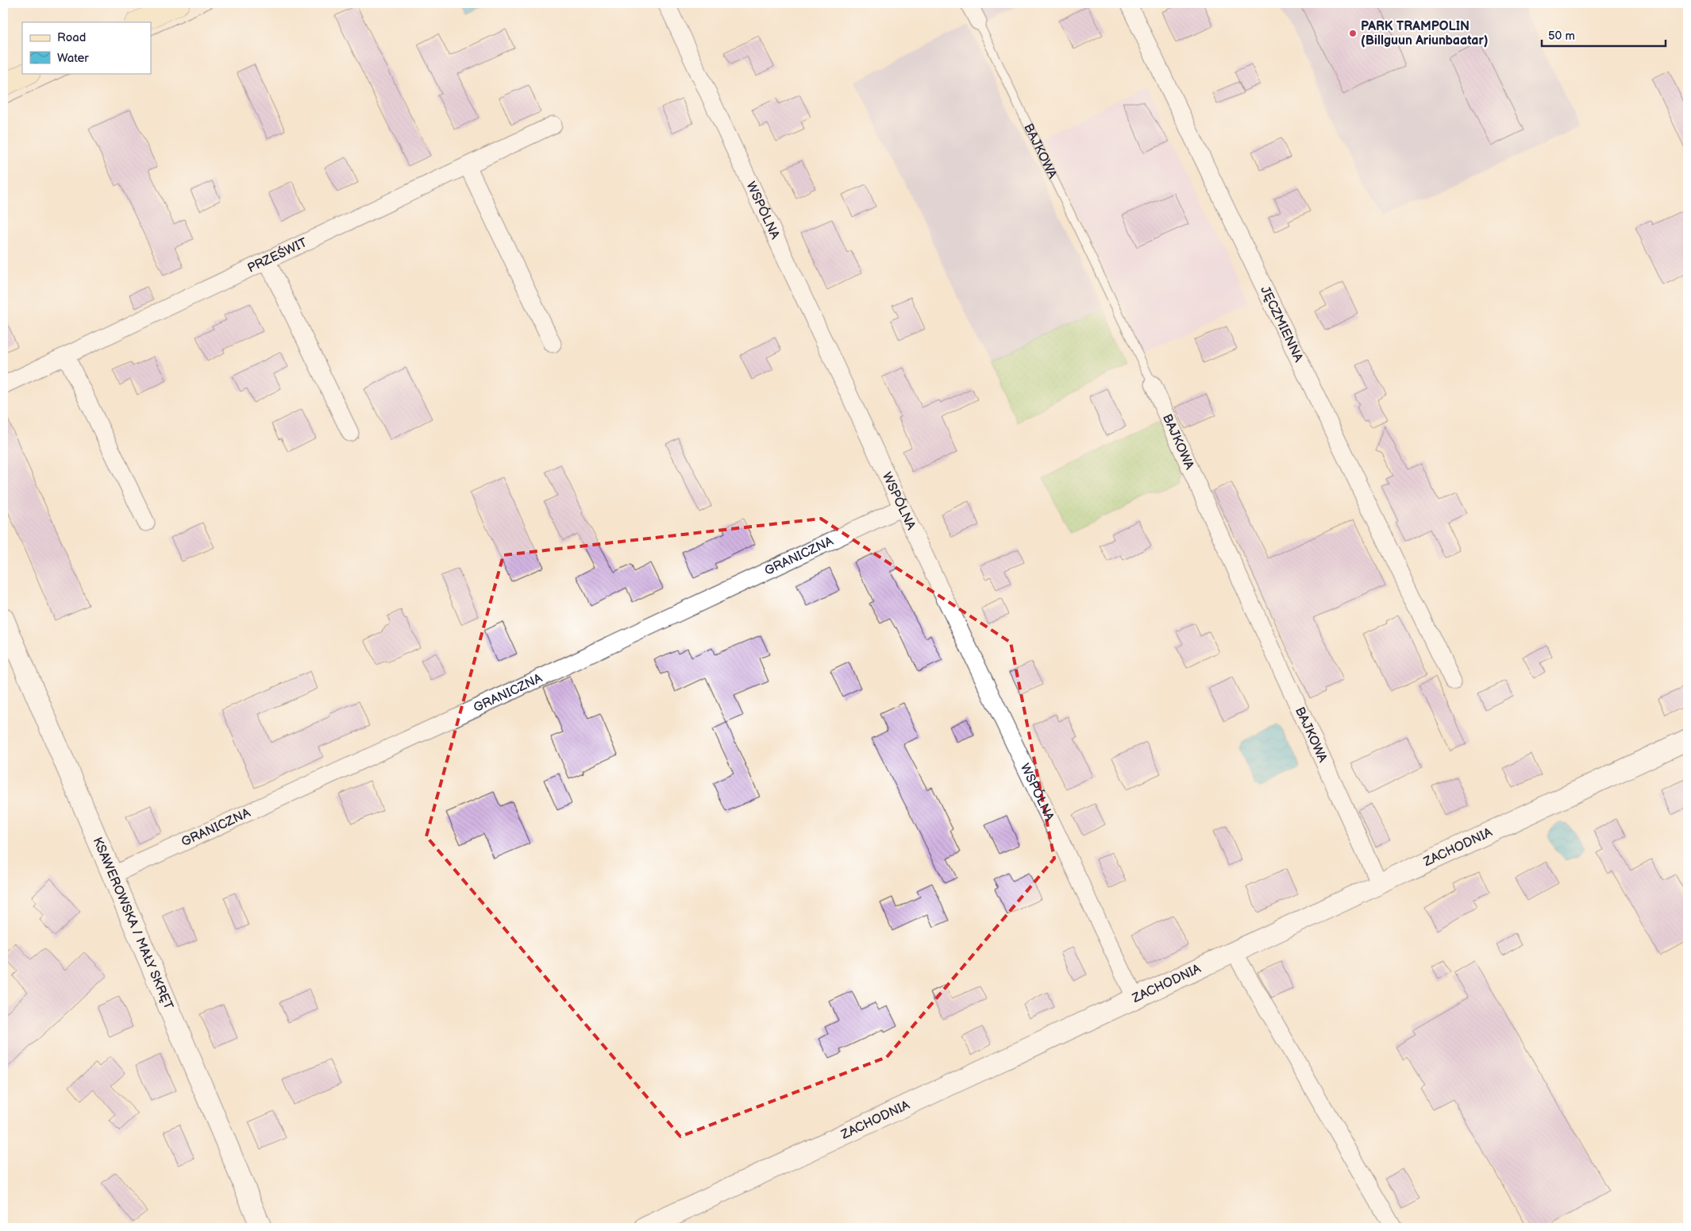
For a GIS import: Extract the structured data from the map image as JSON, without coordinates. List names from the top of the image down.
{
  "streets": {
    "street": [
      "BAJKOWA",
      "WSPÓLNA",
      "PRZEŚWIT",
      "JĘCZMIENNA",
      "GRANICZNA",
      "ZACHODNIA",
      "KSAWEROWSKA / MAŁY SKRĘT"
    ]
  },
  "crossings": [
    ["BAJKOWA", "ZACHODNIA"],
    ["WSPÓLNA", "GRANICZNA"],
    ["WSPÓLNA", "ZACHODNIA"],
    ["GRANICZNA", "KSAWEROWSKA / MAŁY SKRĘT"]
  ],
  "places": ["PARK TRAMPOLIN (Billguun Ariunbaatar)"],
  "legend": ["Road", "Water"],
  "scale_bar": "50 m"
}
